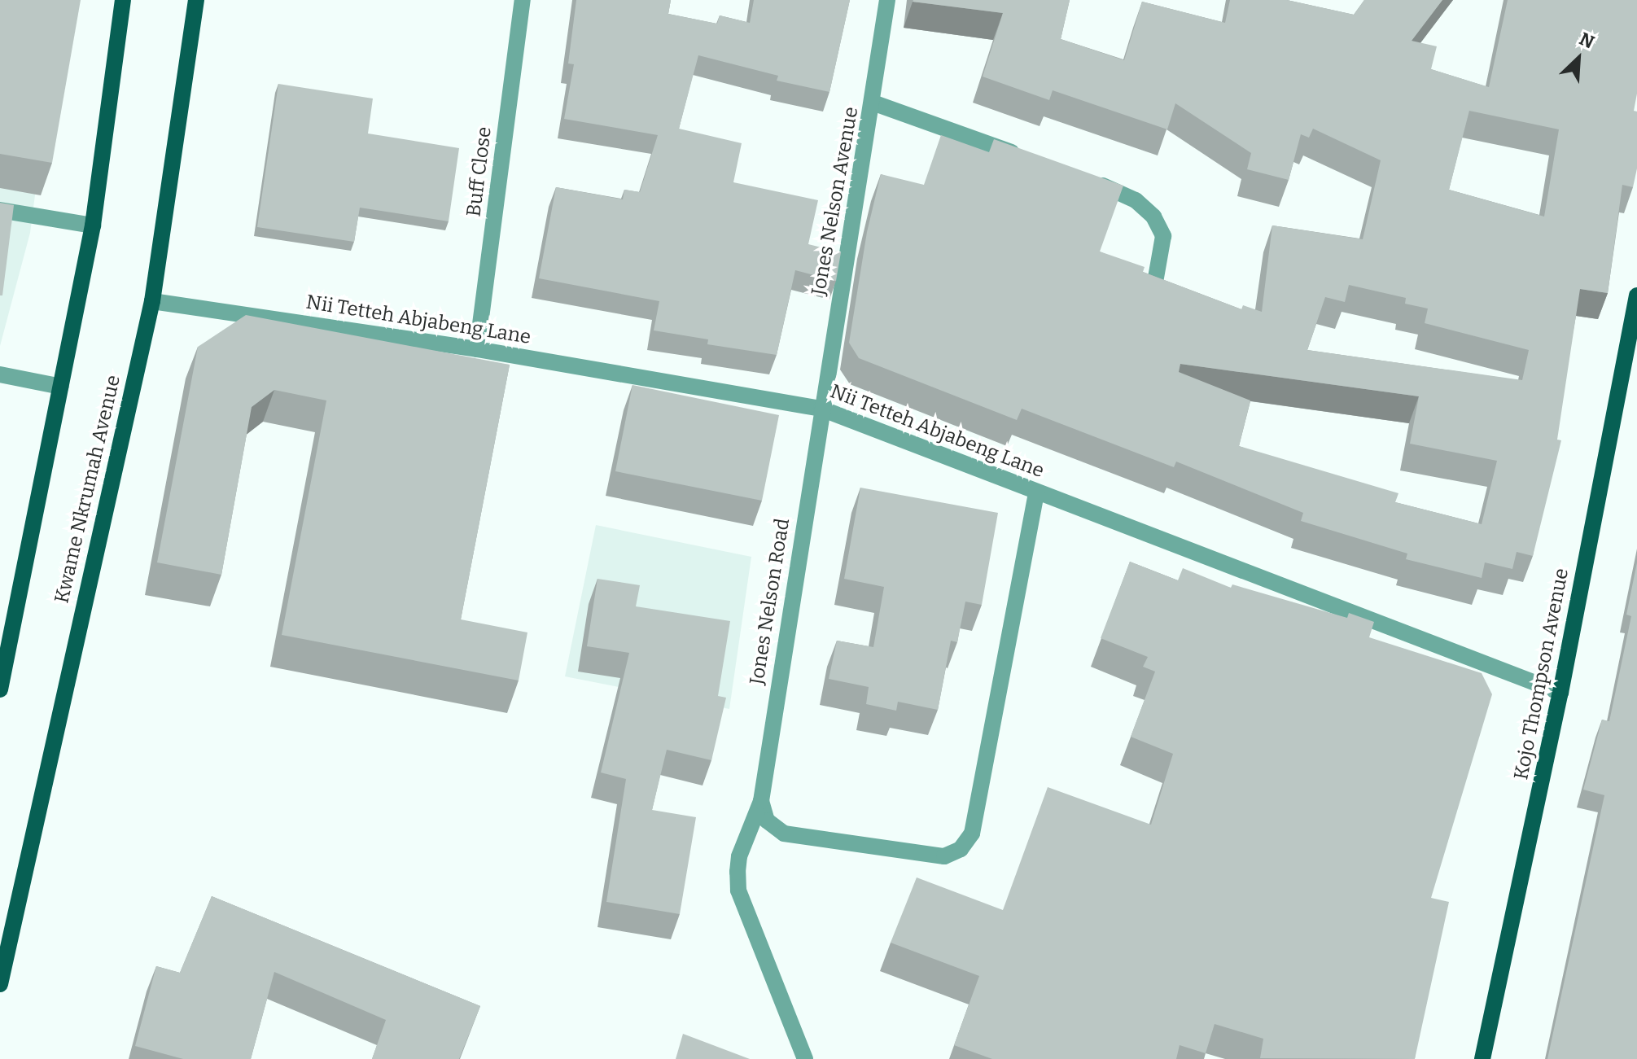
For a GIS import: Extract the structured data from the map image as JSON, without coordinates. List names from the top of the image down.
{
  "streets": {
    "main road": ["Kwame Nkrumah Avenue", "Kojo Thompson Avenue"],
    "street": [
      "Buff Close",
      "Jones Nelson Avenue",
      "Nii Tetteh Abjabeng Lane",
      "Jones Nelson Road"
    ]
  },
  "crossings": [
    ["Buff Close", "Nii Tetteh Abjabeng Lane"],
    ["Jones Nelson Avenue", "Nii Tetteh Abjabeng Lane"],
    ["Jones Nelson Avenue", "Jones Nelson Road"],
    ["Nii Tetteh Abjabeng Lane", "Kwame Nkrumah Avenue"],
    ["Nii Tetteh Abjabeng Lane", "Jones Nelson Road"],
    ["Nii Tetteh Abjabeng Lane", "Kojo Thompson Avenue"]
  ],
  "north": "top right"
}
